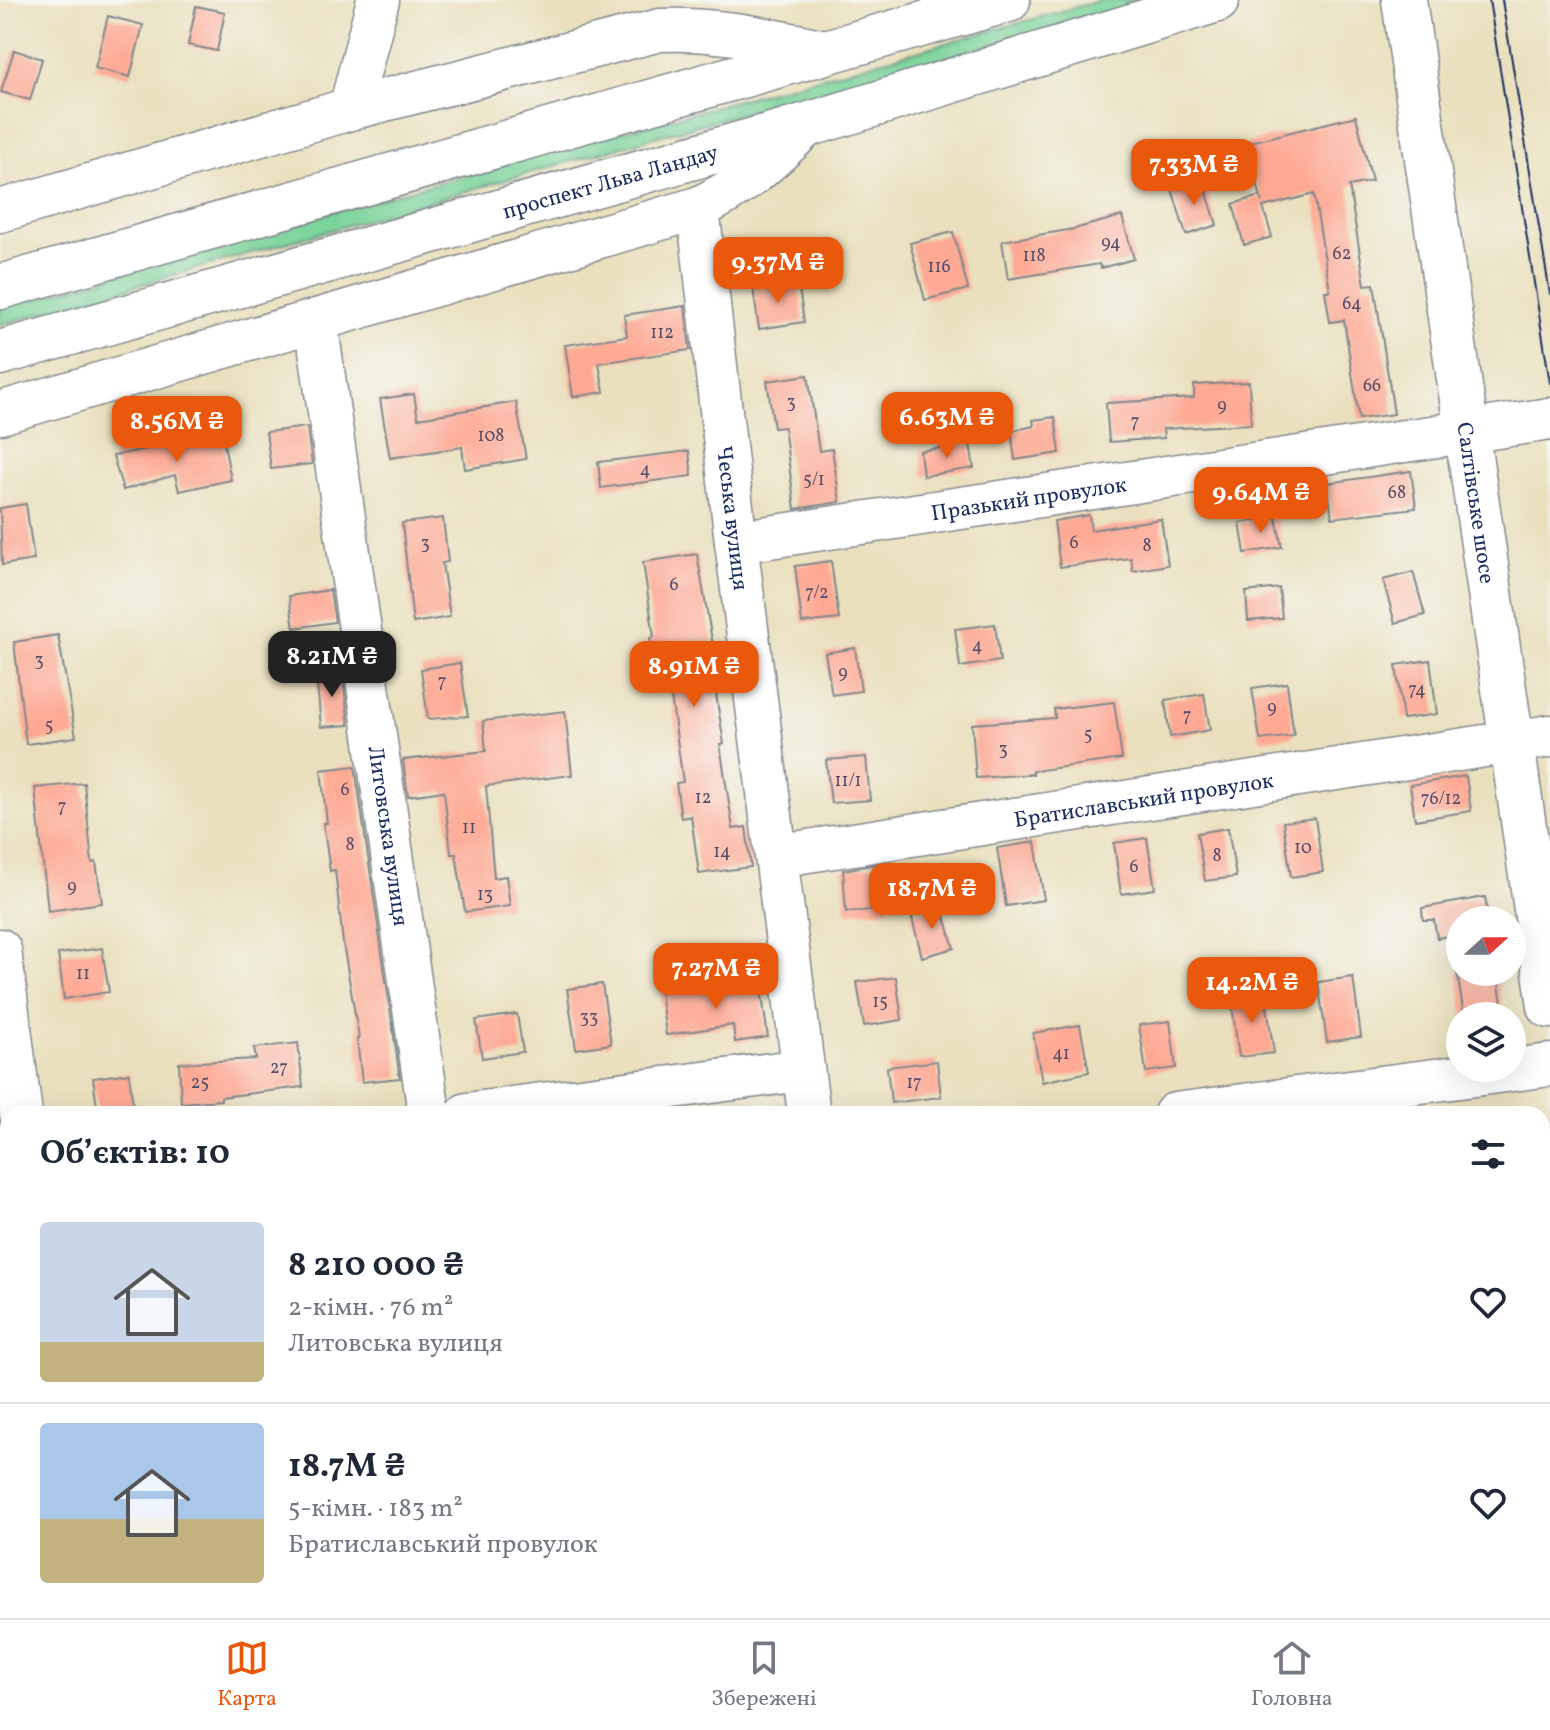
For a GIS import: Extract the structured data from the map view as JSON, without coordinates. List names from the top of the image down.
{
  "streets": {
    "main road": ["проспект Льва Ландау", "Салтівське шосе"],
    "street": [
      "Празький провулок",
      "Чеська вулиця",
      "Братиславський провулок",
      "Литовська вулиця"
    ]
  },
  "crossings": [
    ["Празький провулок", "Салтівське шосе"],
    ["Празький провулок", "Чеська вулиця"],
    ["Салтівське шосе", "Братиславський провулок"],
    ["Чеська вулиця", "Братиславський провулок"]
  ],
  "house_numbers": [
    "94",
    "62",
    "118",
    "116",
    "64",
    "112",
    "66",
    "3",
    "9",
    "7",
    "108",
    "4",
    "5/1",
    "68",
    "6",
    "3",
    "8",
    "6",
    "7/2",
    "4",
    "3",
    "9",
    "7",
    "74",
    "9",
    "7",
    "5",
    "5",
    "3",
    "11/1",
    "6",
    "12",
    "76/12",
    "7",
    "11",
    "8",
    "10",
    "14",
    "8",
    "6",
    "9",
    "13",
    "11",
    "15",
    "33",
    "41",
    "27",
    "25",
    "17"
  ],
  "north": "right",
  "page": {
    "price": [
      "7.33M ₴",
      "9.37M ₴",
      "6.63M ₴",
      "8.56M ₴",
      "9.64M ₴",
      "8.21M ₴",
      "8.91M ₴",
      "18.7M ₴",
      "7.27M ₴",
      "14.2M ₴"
    ],
    "heading": "Об’єктів: 10",
    "list": [
      {
        "name": "8 210 000 ₴",
        "note": "2-кімн. · 76 m² · Литовська вулиця"
      },
      {
        "name": "18.7M ₴",
        "note": "5-кімн. · 183 m² · Братиславський провулок"
      }
    ],
    "tabs": ["Карта", "Збережені", "Головна"]
  }
}
